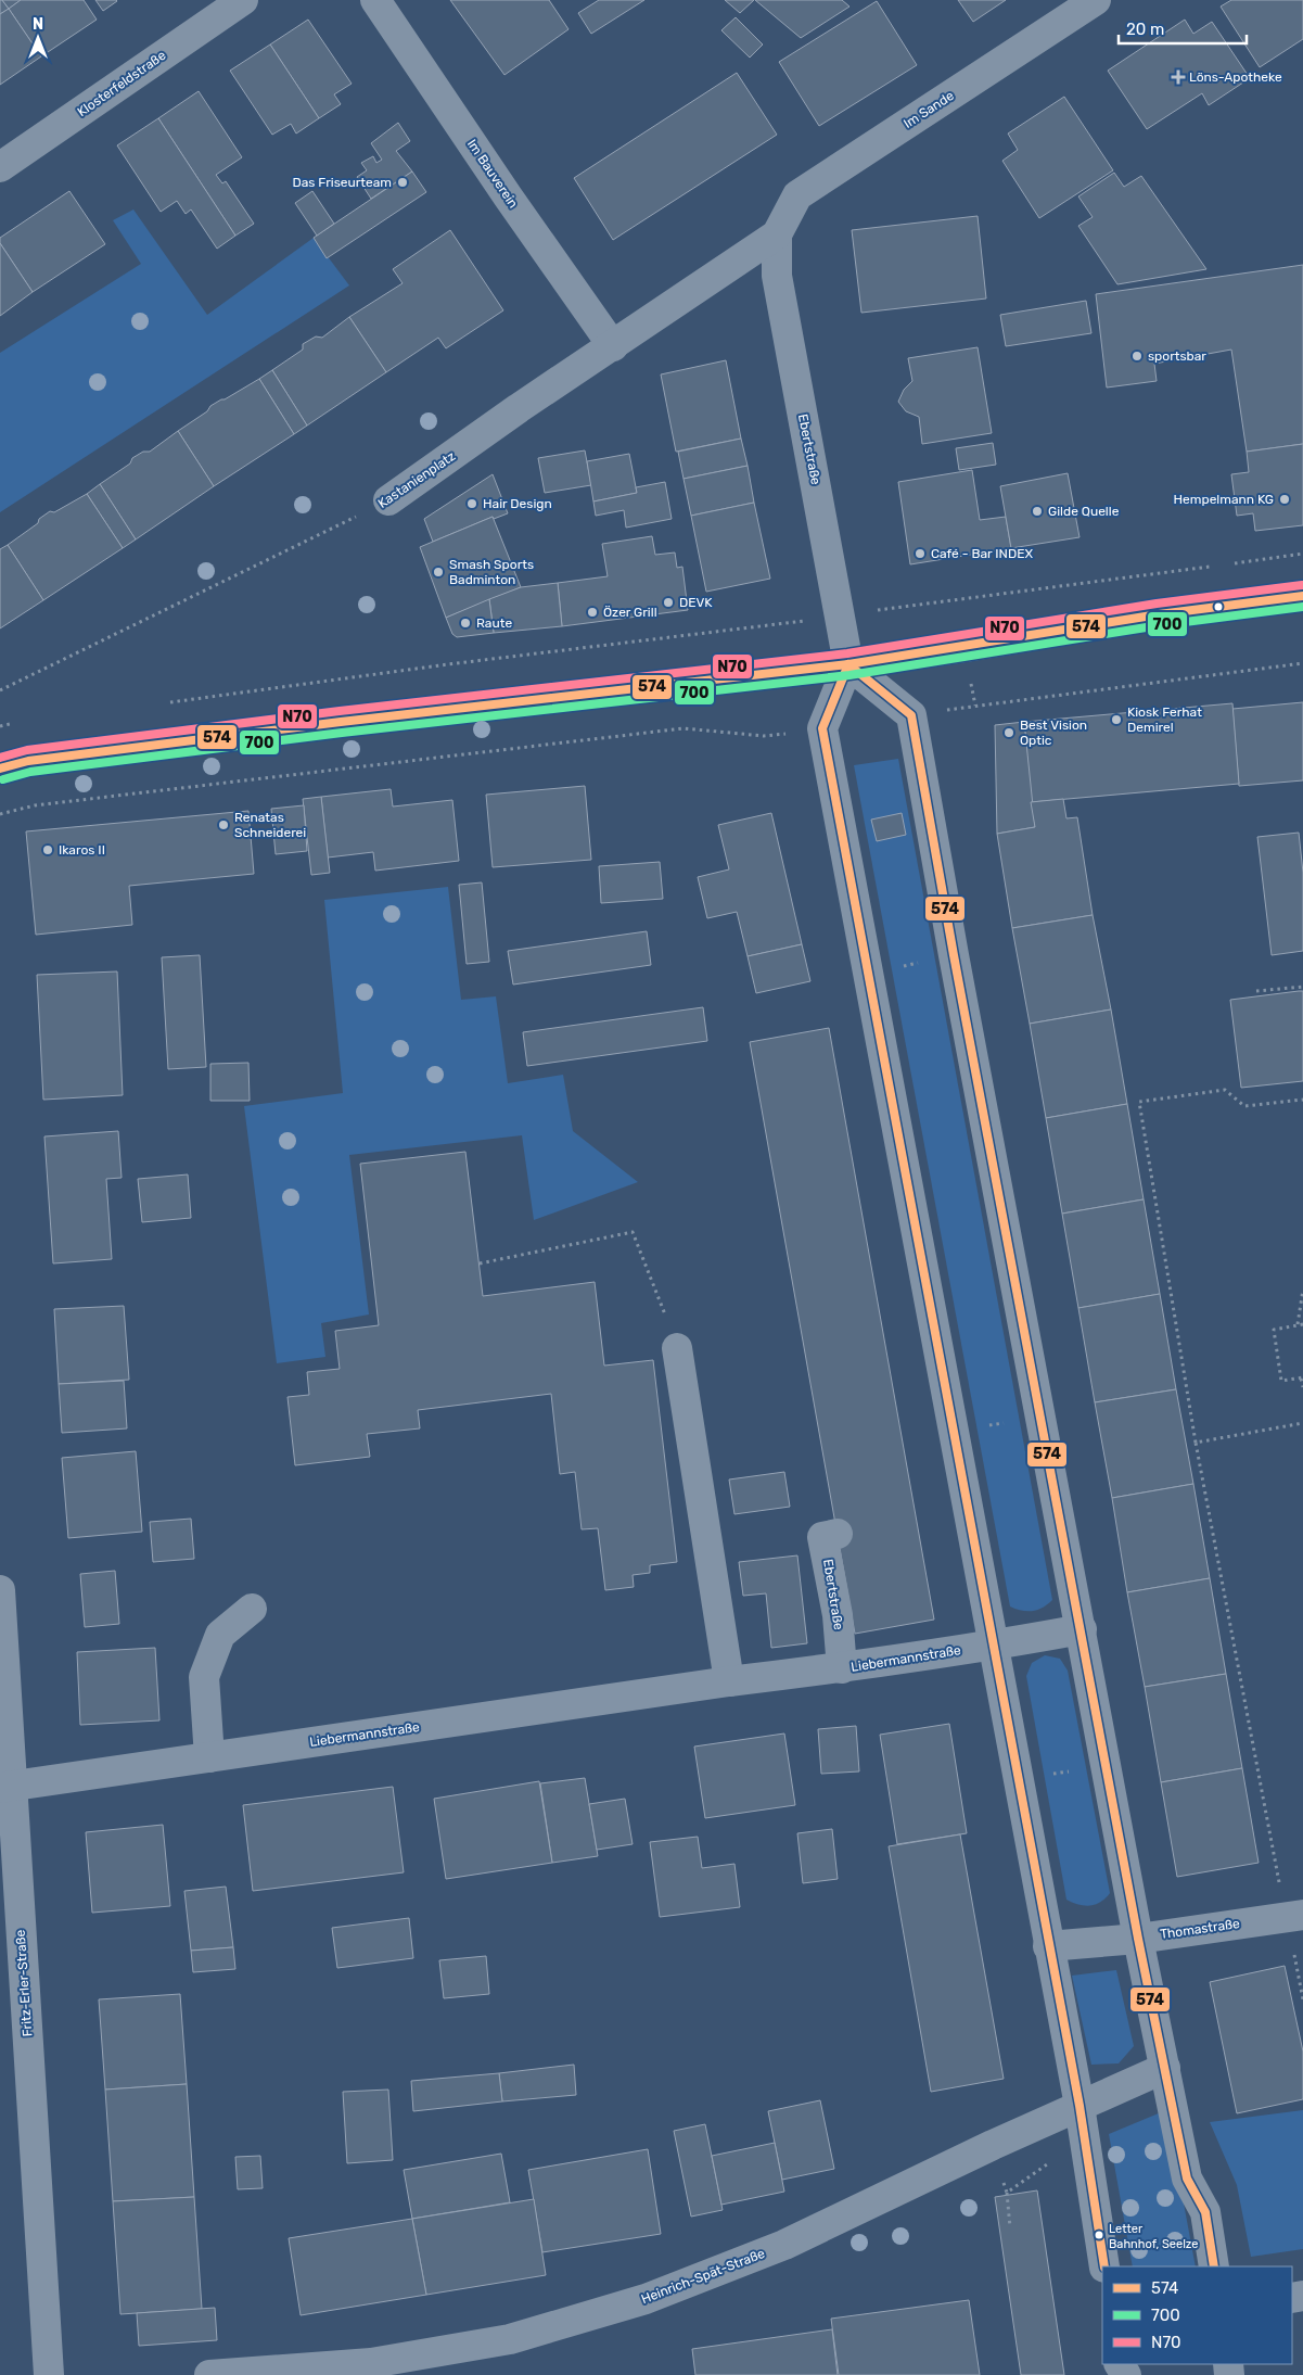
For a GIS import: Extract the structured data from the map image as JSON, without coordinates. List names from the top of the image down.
{
  "streets": {
    "street": [
      "Klosterfeldstraße",
      "Im Sande",
      "Im Bauverein",
      "Ebertstraße",
      "Kastanienplatz",
      "Liebermannstraße",
      "Thomastraße",
      "Fritz-Erler-Straße",
      "Heinrich-Spät-Straße"
    ]
  },
  "crossings": [
    ["Im Sande", "Ebertstraße"],
    ["Im Sande", "Kastanienplatz"],
    ["Im Bauverein", "Kastanienplatz"],
    ["Ebertstraße", "Kastanienplatz"],
    ["Ebertstraße", "Liebermannstraße"],
    ["Liebermannstraße", "Fritz-Erler-Straße"]
  ],
  "places": {
    "health": ["Löns-Apotheke"],
    "other": [
      "Das Friseurteam",
      "sportsbar",
      "Hempelmann KG",
      "Hair Design",
      "Gilde Quelle",
      "Café - Bar INDEX",
      "Smash Sports Badminton",
      "DEVK",
      "Özer Grill",
      "Raute",
      "Kiosk Ferhat Demirel",
      "Best Vision Optic",
      "Renatas Schneiderei",
      "Ikaros II",
      "Letter Bahnhof, Seelze"
    ]
  },
  "lines": ["transit line N70", "transit line 574", "transit line 700"],
  "legend": ["574", "700", "N70"],
  "scale_bar": "20 m",
  "north": "top"
}
